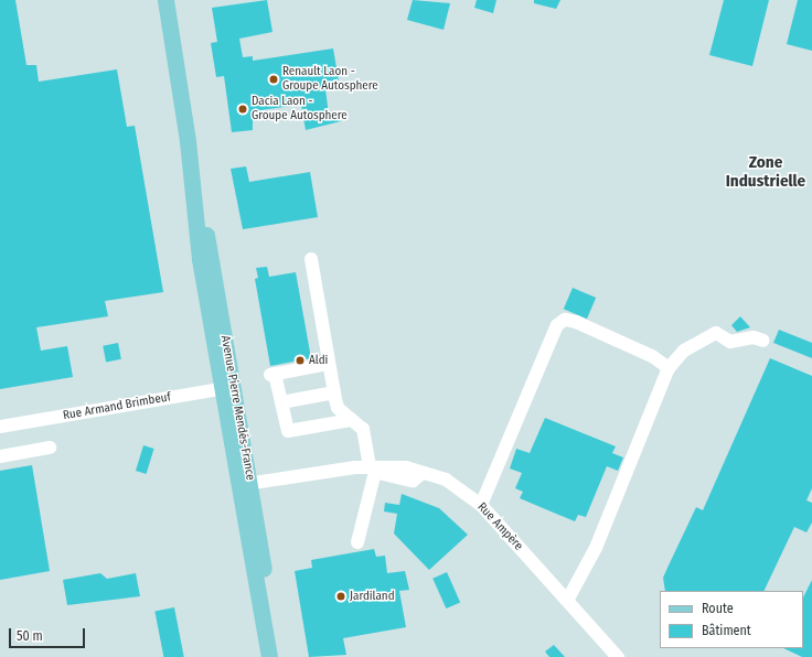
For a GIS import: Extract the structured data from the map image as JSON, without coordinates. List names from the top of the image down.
{
  "streets": {
    "main road": ["Avenue Pierre Mendés-France"],
    "street": ["Rue Armand Brimbeuf", "Rue Ampère"]
  },
  "crossings": [
    ["Rue Armand Brimbeuf", "Avenue Pierre Mendés-France"],
    ["Avenue Pierre Mendés-France", "Rue Ampère"]
  ],
  "districts": ["Zone Industrielle"],
  "places": [
    "Renault Laon - Groupe Autosphere",
    "Dacia Laon - Groupe Autosphere",
    "Aldi",
    "Jardiland"
  ],
  "legend": ["Route", "Bâtiment"],
  "scale_bar": "50 m"
}
